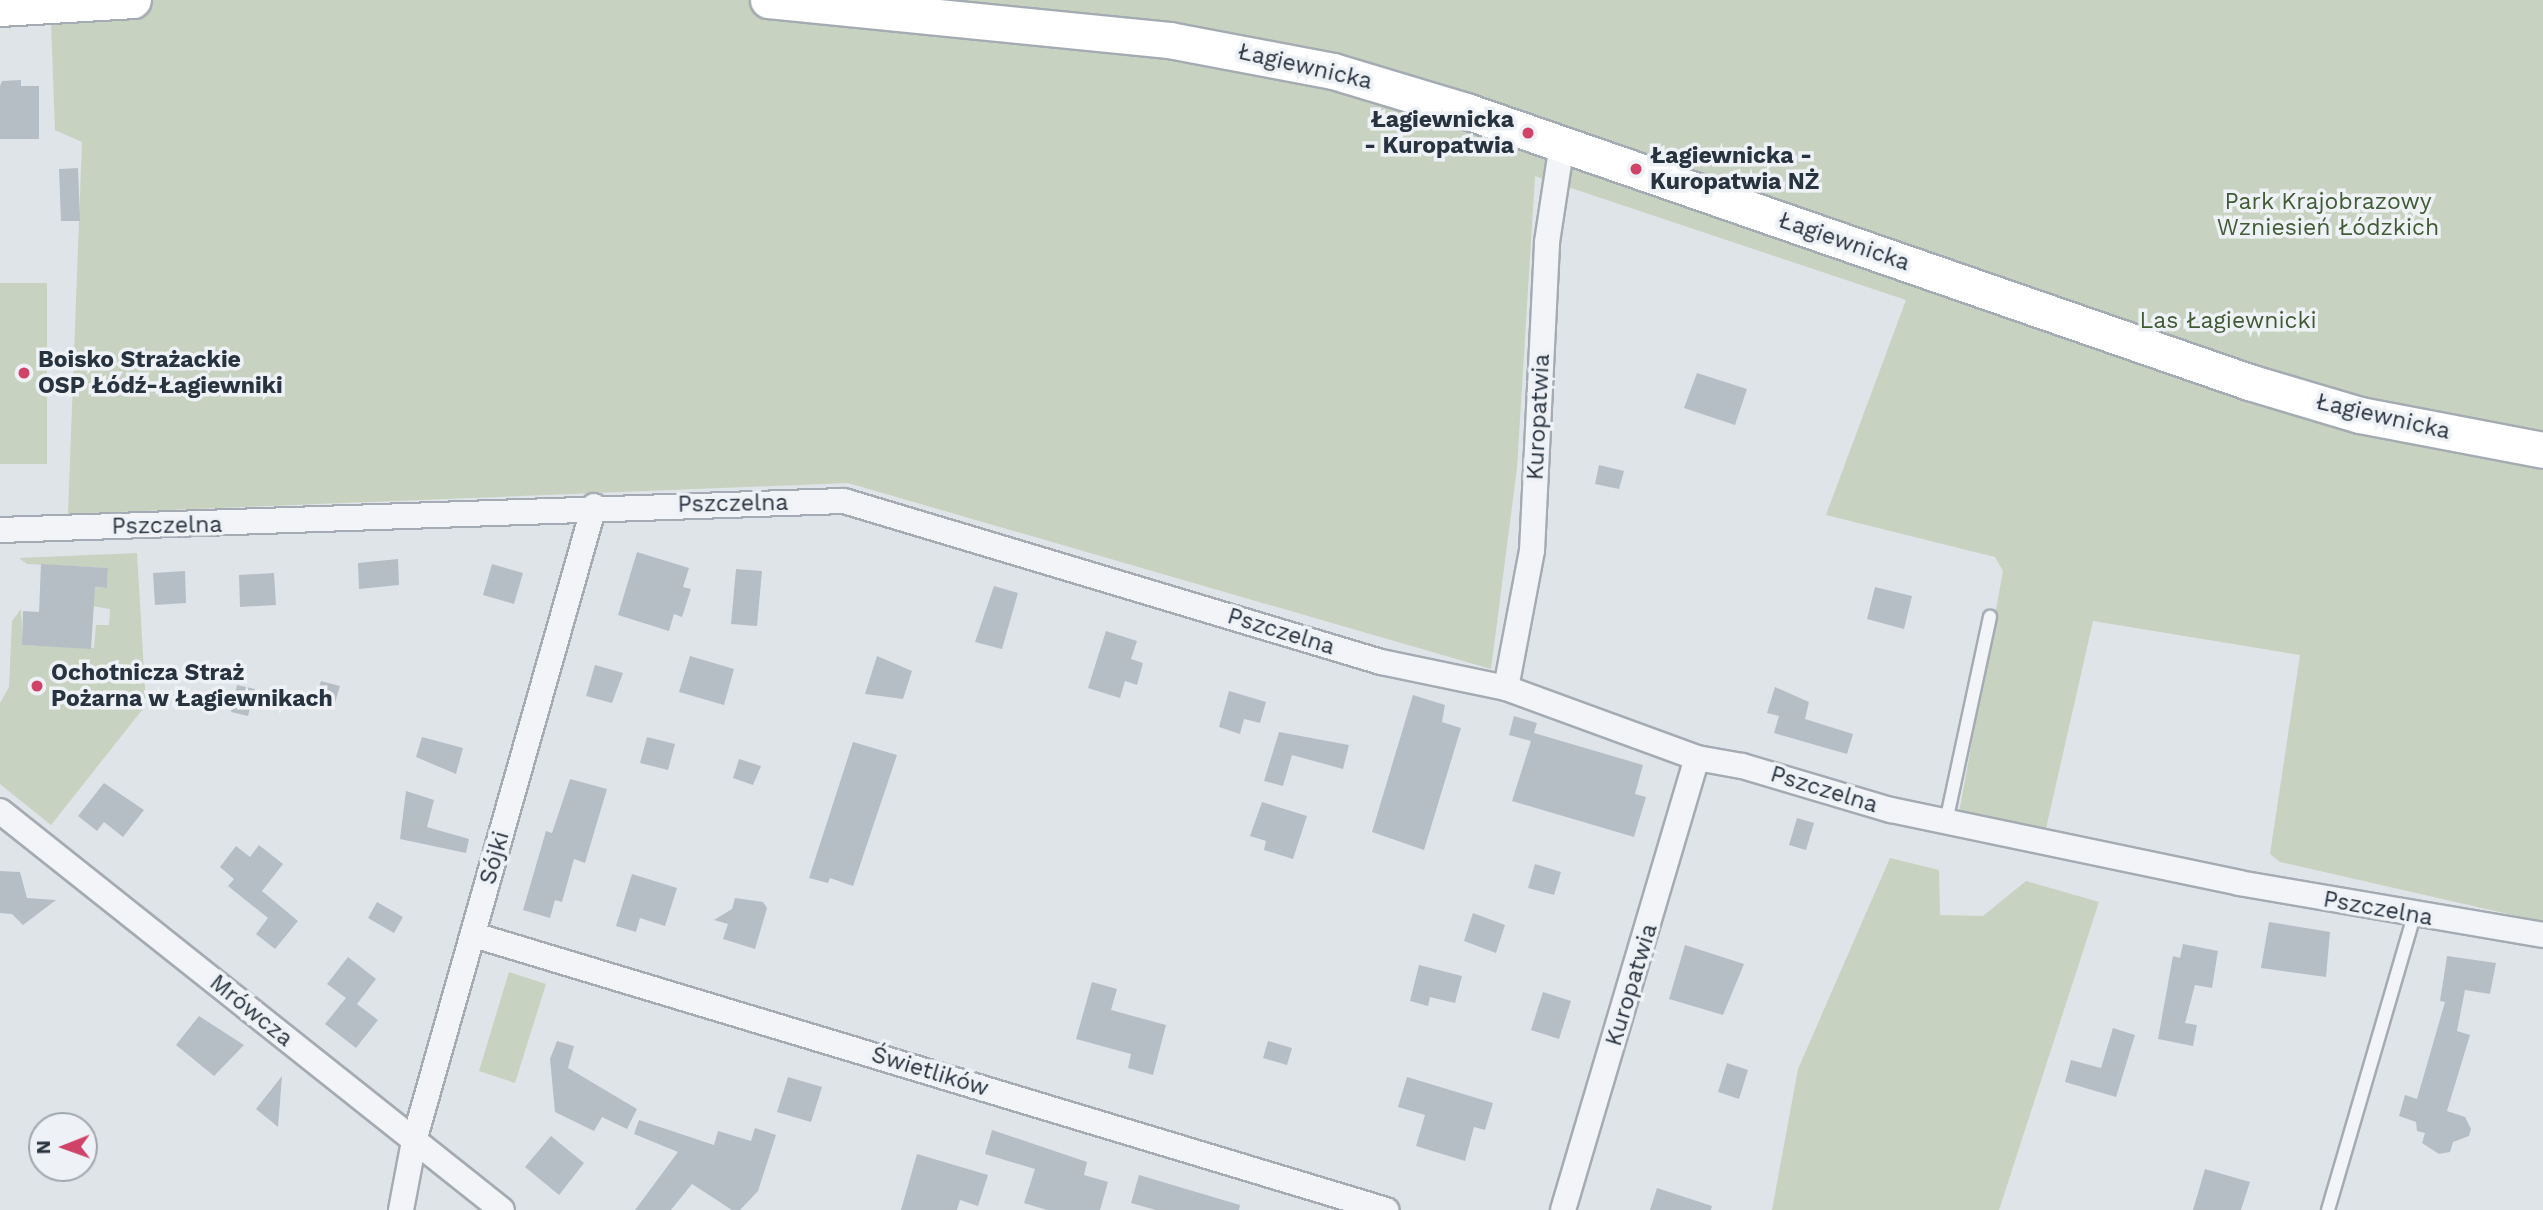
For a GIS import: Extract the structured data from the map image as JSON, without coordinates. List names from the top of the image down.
{
  "streets": {
    "street": [
      "Łagiewnicka",
      "Kuropatwia",
      "Pszczelna",
      "Sójki",
      "Mrówcza",
      "Świetlików"
    ]
  },
  "crossings": [
    ["Łagiewnicka", "Kuropatwia"],
    ["Kuropatwia", "Pszczelna"],
    ["Pszczelna", "Sójki"],
    ["Sójki", "Mrówcza"],
    ["Sójki", "Świetlików"]
  ],
  "parks": ["Park Krajobrazowy Wzniesień Łódzkich", "Las Łagiewnicki"],
  "places": [
    "Łagiewnicka - Kuropatwia",
    "Łagiewnicka - Kuropatwia NŻ",
    "Boisko Strażackie OSP Łódź-Łagiewniki",
    "Ochotnicza Straż Pożarna w Łagiewnikach"
  ],
  "north": "left"
}
